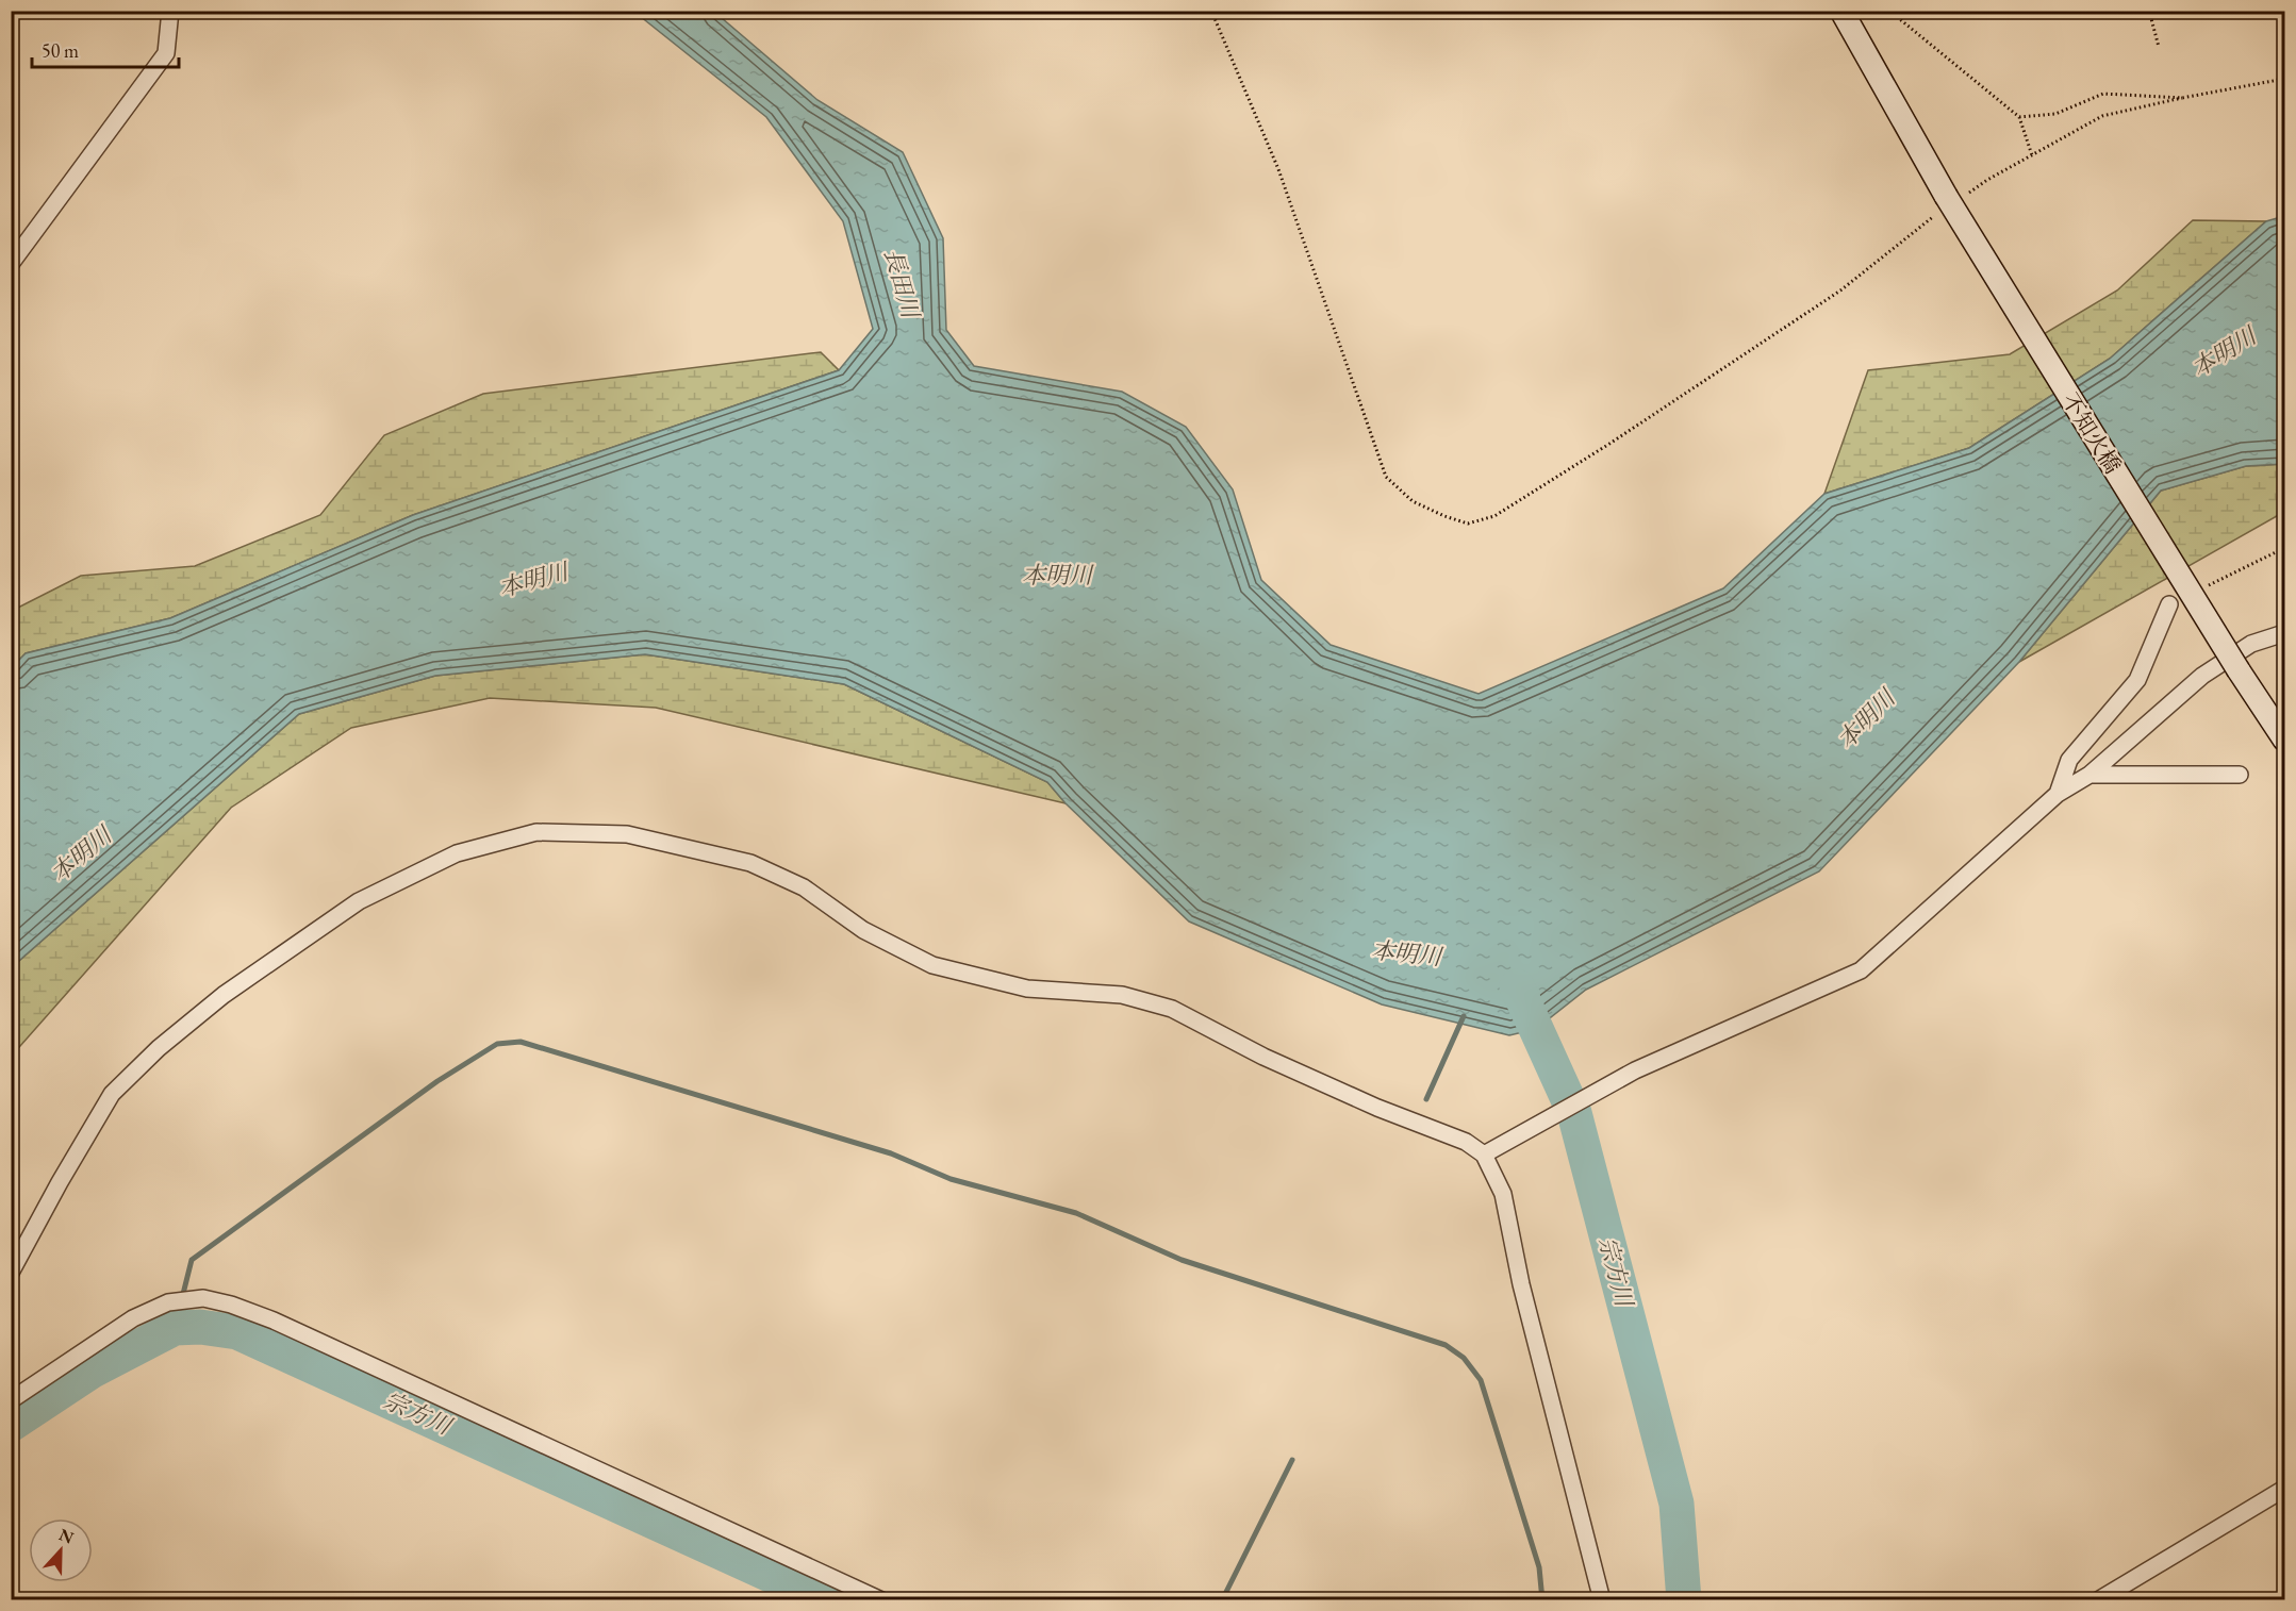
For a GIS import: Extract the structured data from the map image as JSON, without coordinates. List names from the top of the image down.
{
  "streets": {
    "main road": ["不知火橋"]
  },
  "water": ["長田川", "本明川", "宗方川"],
  "scale_bar": "50 m",
  "north": "top"
}
